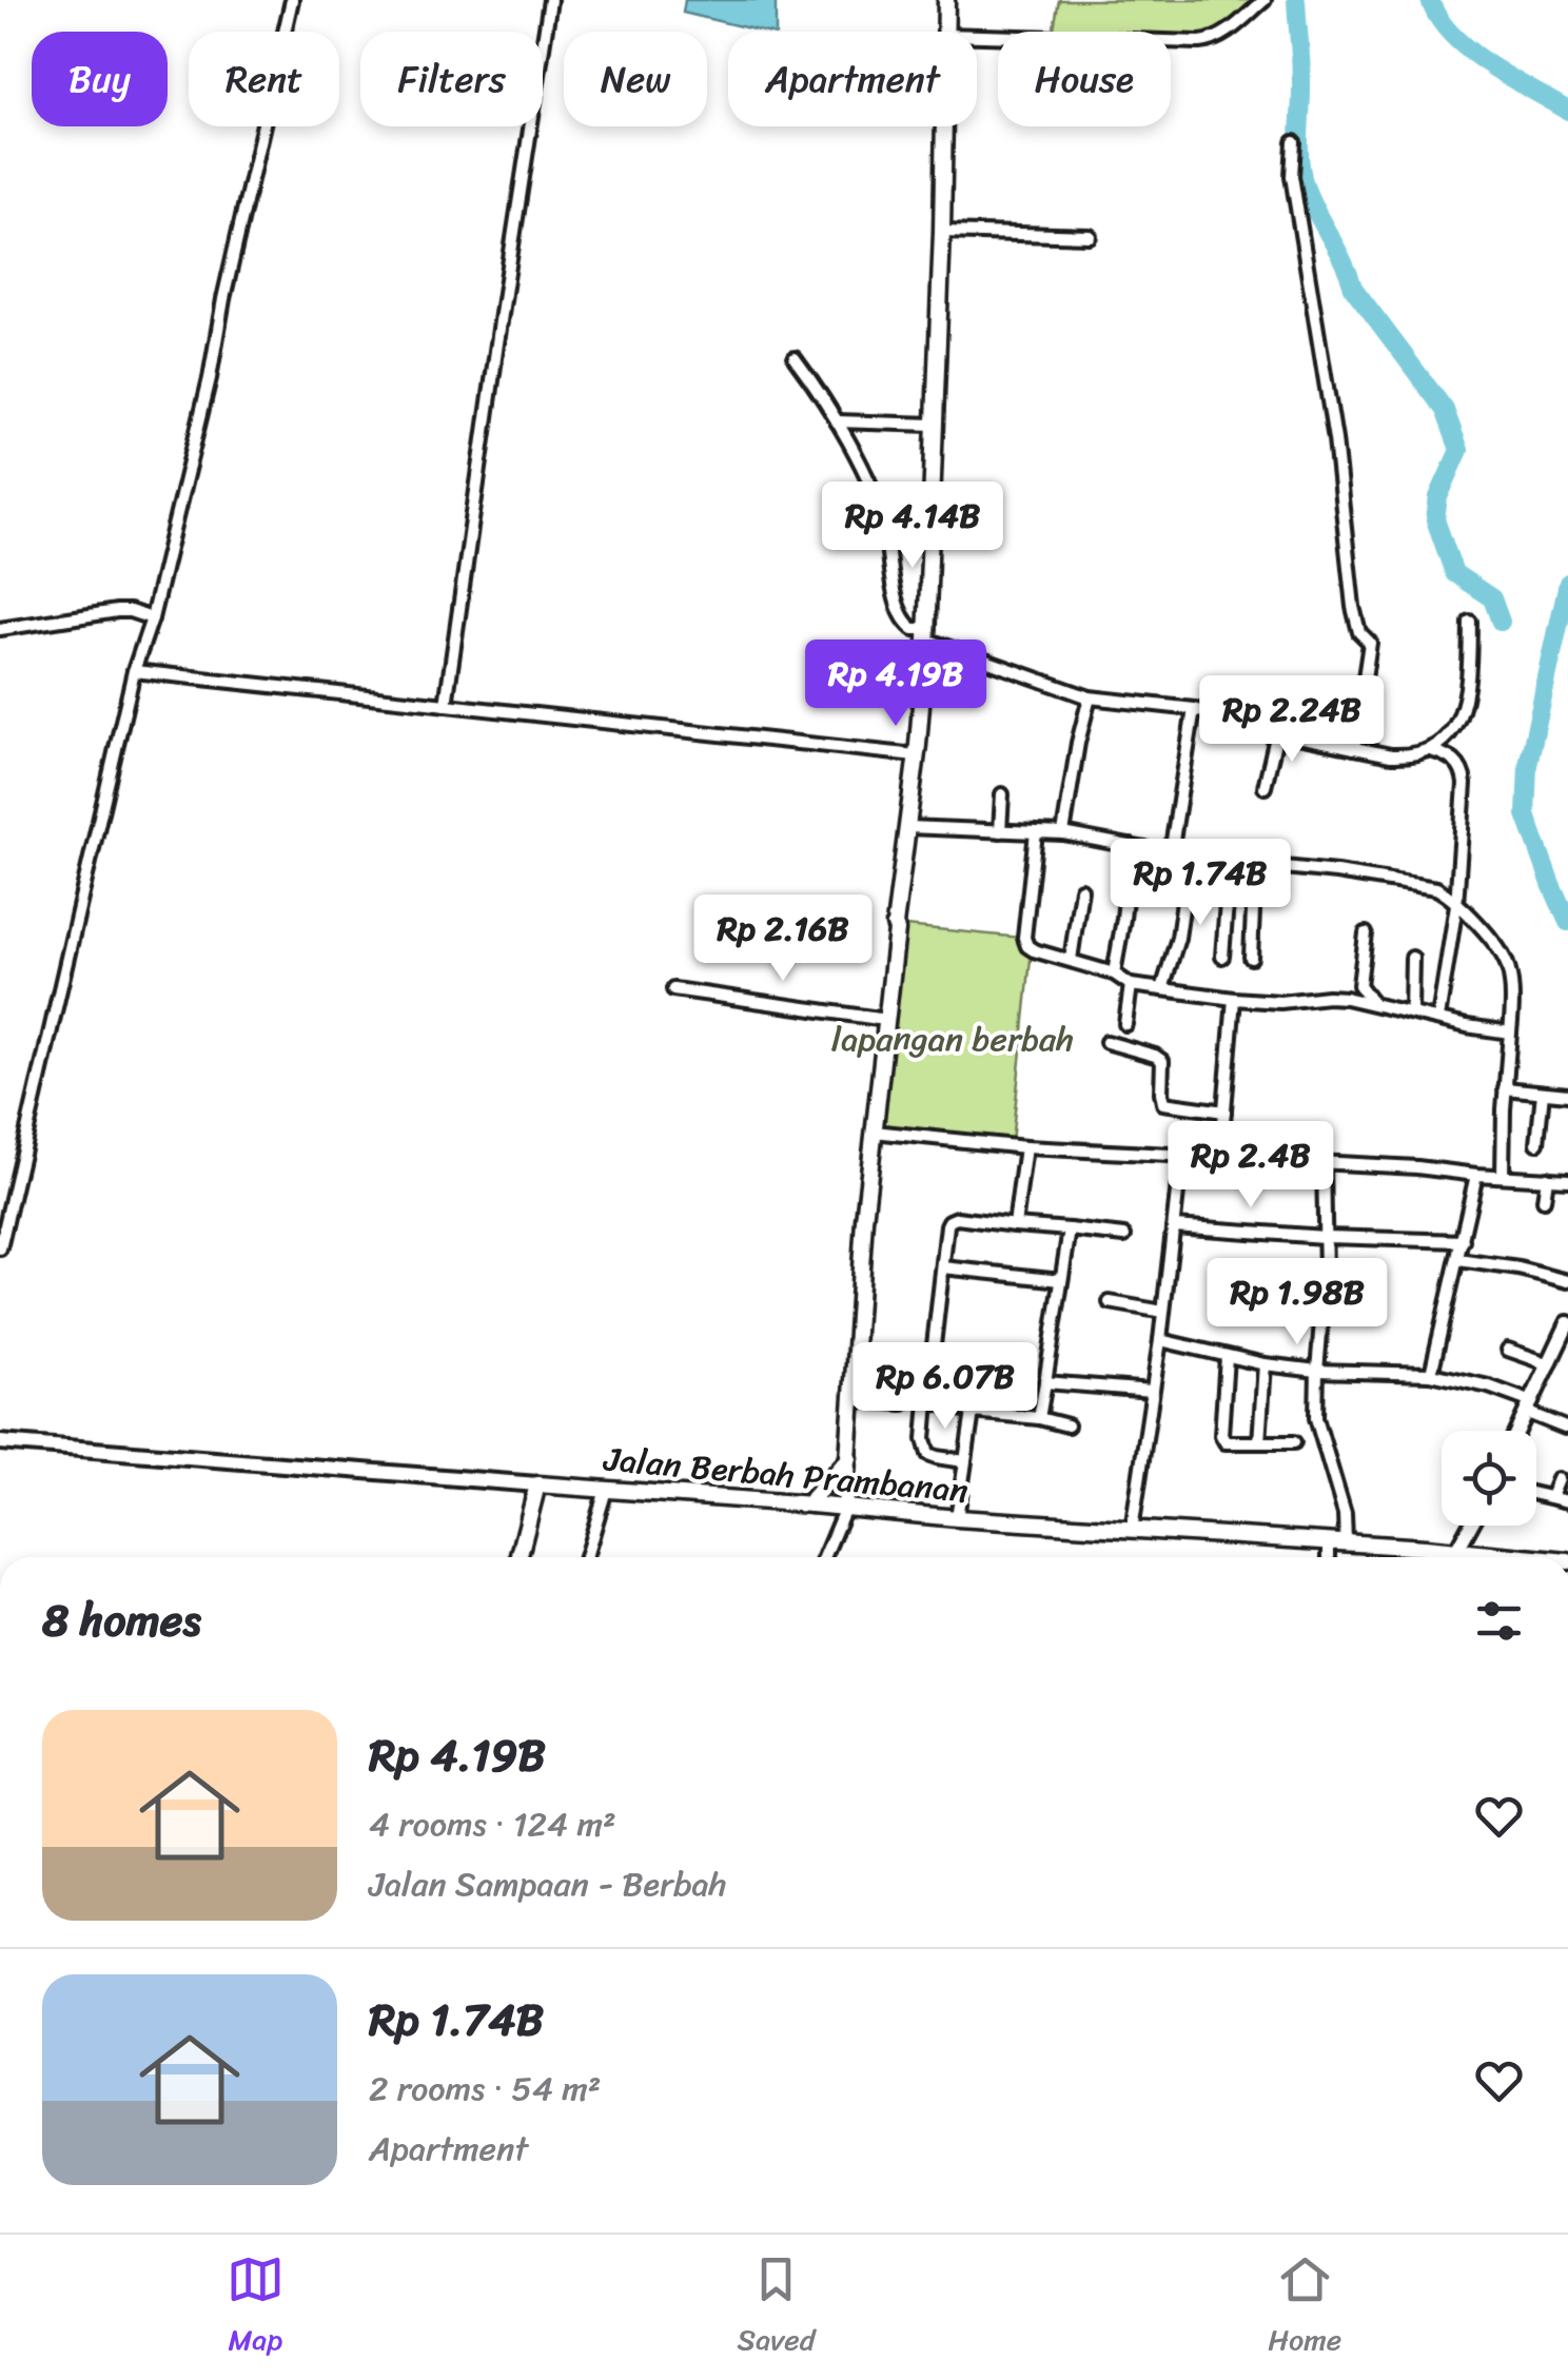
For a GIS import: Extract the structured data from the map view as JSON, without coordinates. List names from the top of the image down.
{
  "streets": {
    "main road": ["Jalan Berbah Prambanan"]
  },
  "parks": ["lapangan berbah"],
  "page": {
    "chip": [
      "Buy",
      "Rent",
      "Filters",
      "New",
      "Apartment",
      "House"
    ],
    "price": [
      "Rp 4.14B",
      "Rp 4.19B",
      "Rp 2.24B",
      "Rp 1.74B",
      "Rp 2.16B",
      "Rp 2.4B",
      "Rp 1.98B",
      "Rp 6.07B"
    ],
    "heading": "8 homes",
    "list": [
      {
        "name": "Rp 4.19B",
        "note": "4 rooms · 124 m² · Jalan Sampaan - Berbah"
      },
      {
        "name": "Rp 1.74B",
        "note": "2 rooms · 54 m² · Apartment"
      }
    ],
    "tabs": ["Map", "Saved", "Home"]
  }
}
